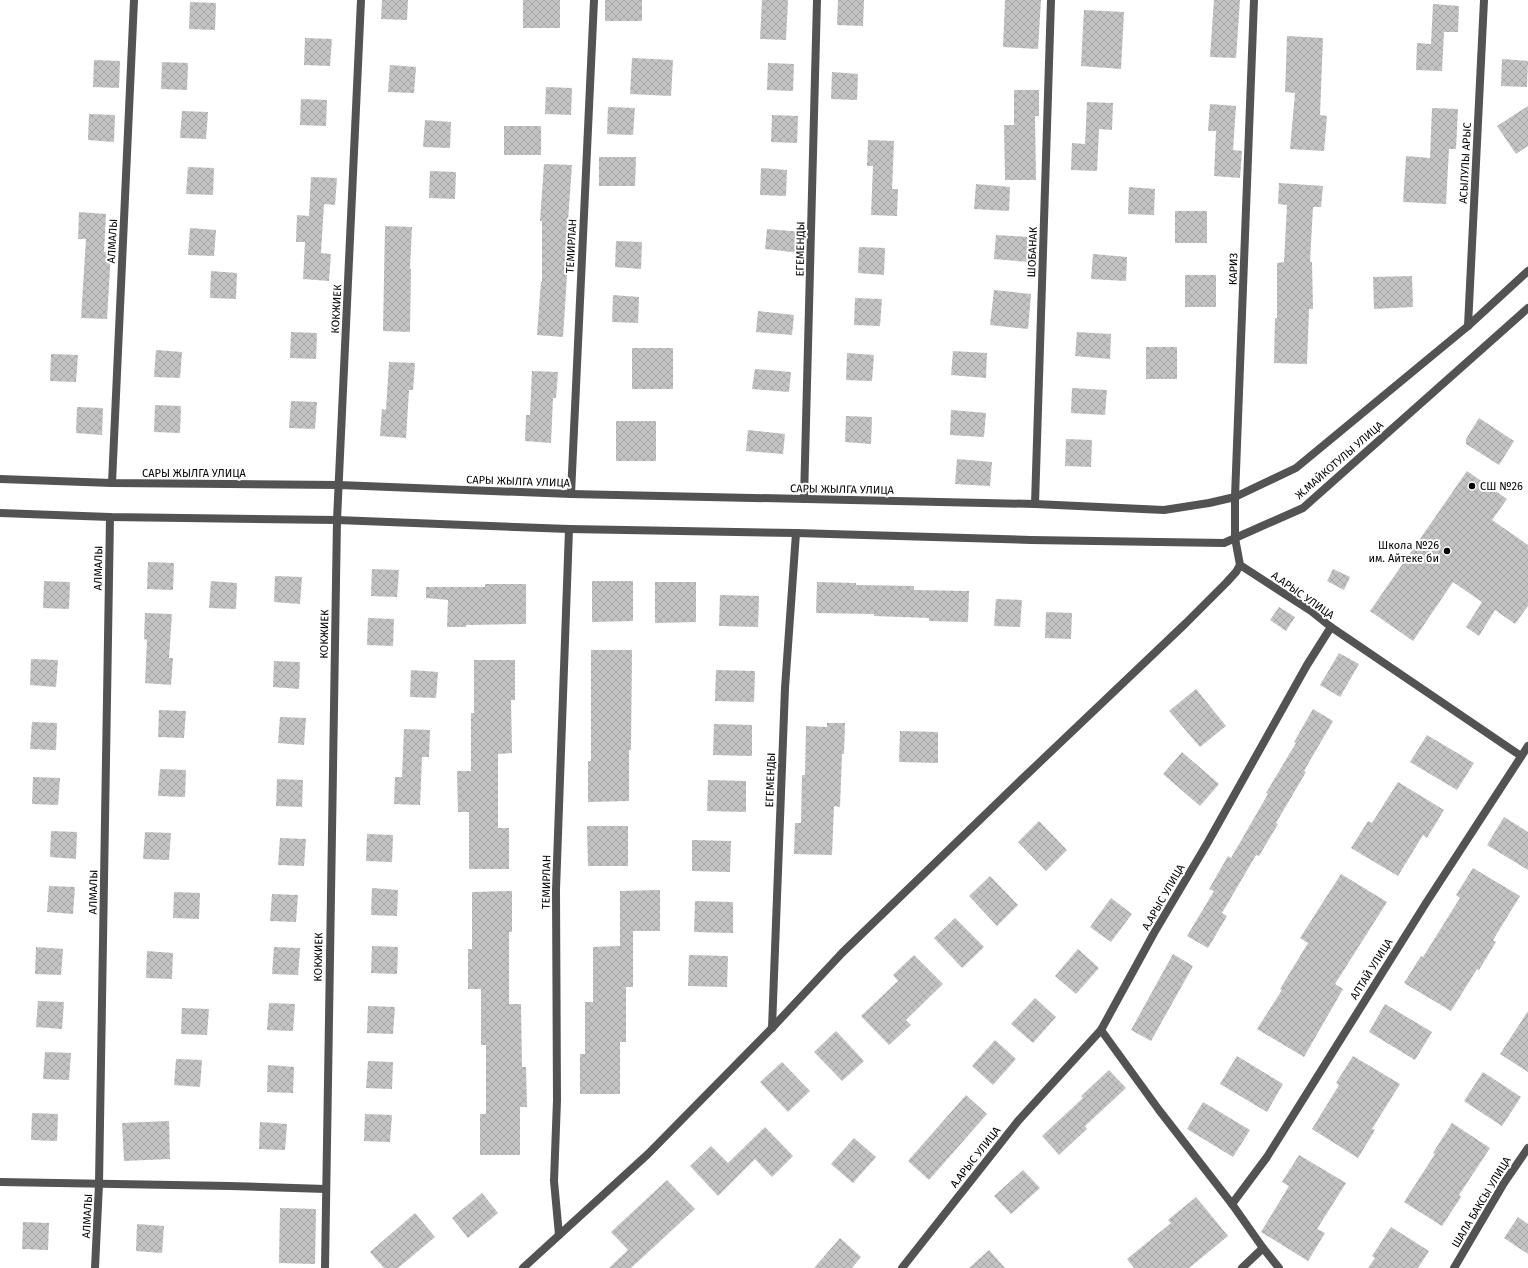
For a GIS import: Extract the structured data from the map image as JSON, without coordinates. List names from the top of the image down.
{
  "streets": {
    "street": [
      "АСЫЛУЛЫ АРЫС",
      "АЛМАЛЫ",
      "ТЕМИРЛАН",
      "ЕГЕМЕНДЫ",
      "ШОБАНАК",
      "КАРИЗ",
      "КОКЖИЕК",
      "Ж.МАЙКОТУЛЫ УЛИЦА",
      "САРЫ ЖЫЛГА УЛИЦА",
      "А.АРЫС УЛИЦА",
      "АЛТАЙ УЛИЦА",
      "ШАЛА БАКСЫ УЛИЦА"
    ]
  },
  "crossings": [
    ["АСЫЛУЛЫ АРЫС", "Ж.МАЙКОТУЛЫ УЛИЦА"],
    ["АЛМАЛЫ", "САРЫ ЖЫЛГА УЛИЦА"],
    ["ТЕМИРЛАН", "САРЫ ЖЫЛГА УЛИЦА"],
    ["ЕГЕМЕНДЫ", "Ж.МАЙКОТУЛЫ УЛИЦА"],
    ["ЕГЕМЕНДЫ", "САРЫ ЖЫЛГА УЛИЦА"],
    ["ШОБАНАК", "Ж.МАЙКОТУЛЫ УЛИЦА"],
    ["ШОБАНАК", "САРЫ ЖЫЛГА УЛИЦА"],
    ["КАРИЗ", "Ж.МАЙКОТУЛЫ УЛИЦА"],
    ["КОКЖИЕК", "САРЫ ЖЫЛГА УЛИЦА"],
    ["Ж.МАЙКОТУЛЫ УЛИЦА", "САРЫ ЖЫЛГА УЛИЦА"]
  ],
  "places": ["СШ №26", "Школа №26 им. Айтеке би"]
}
